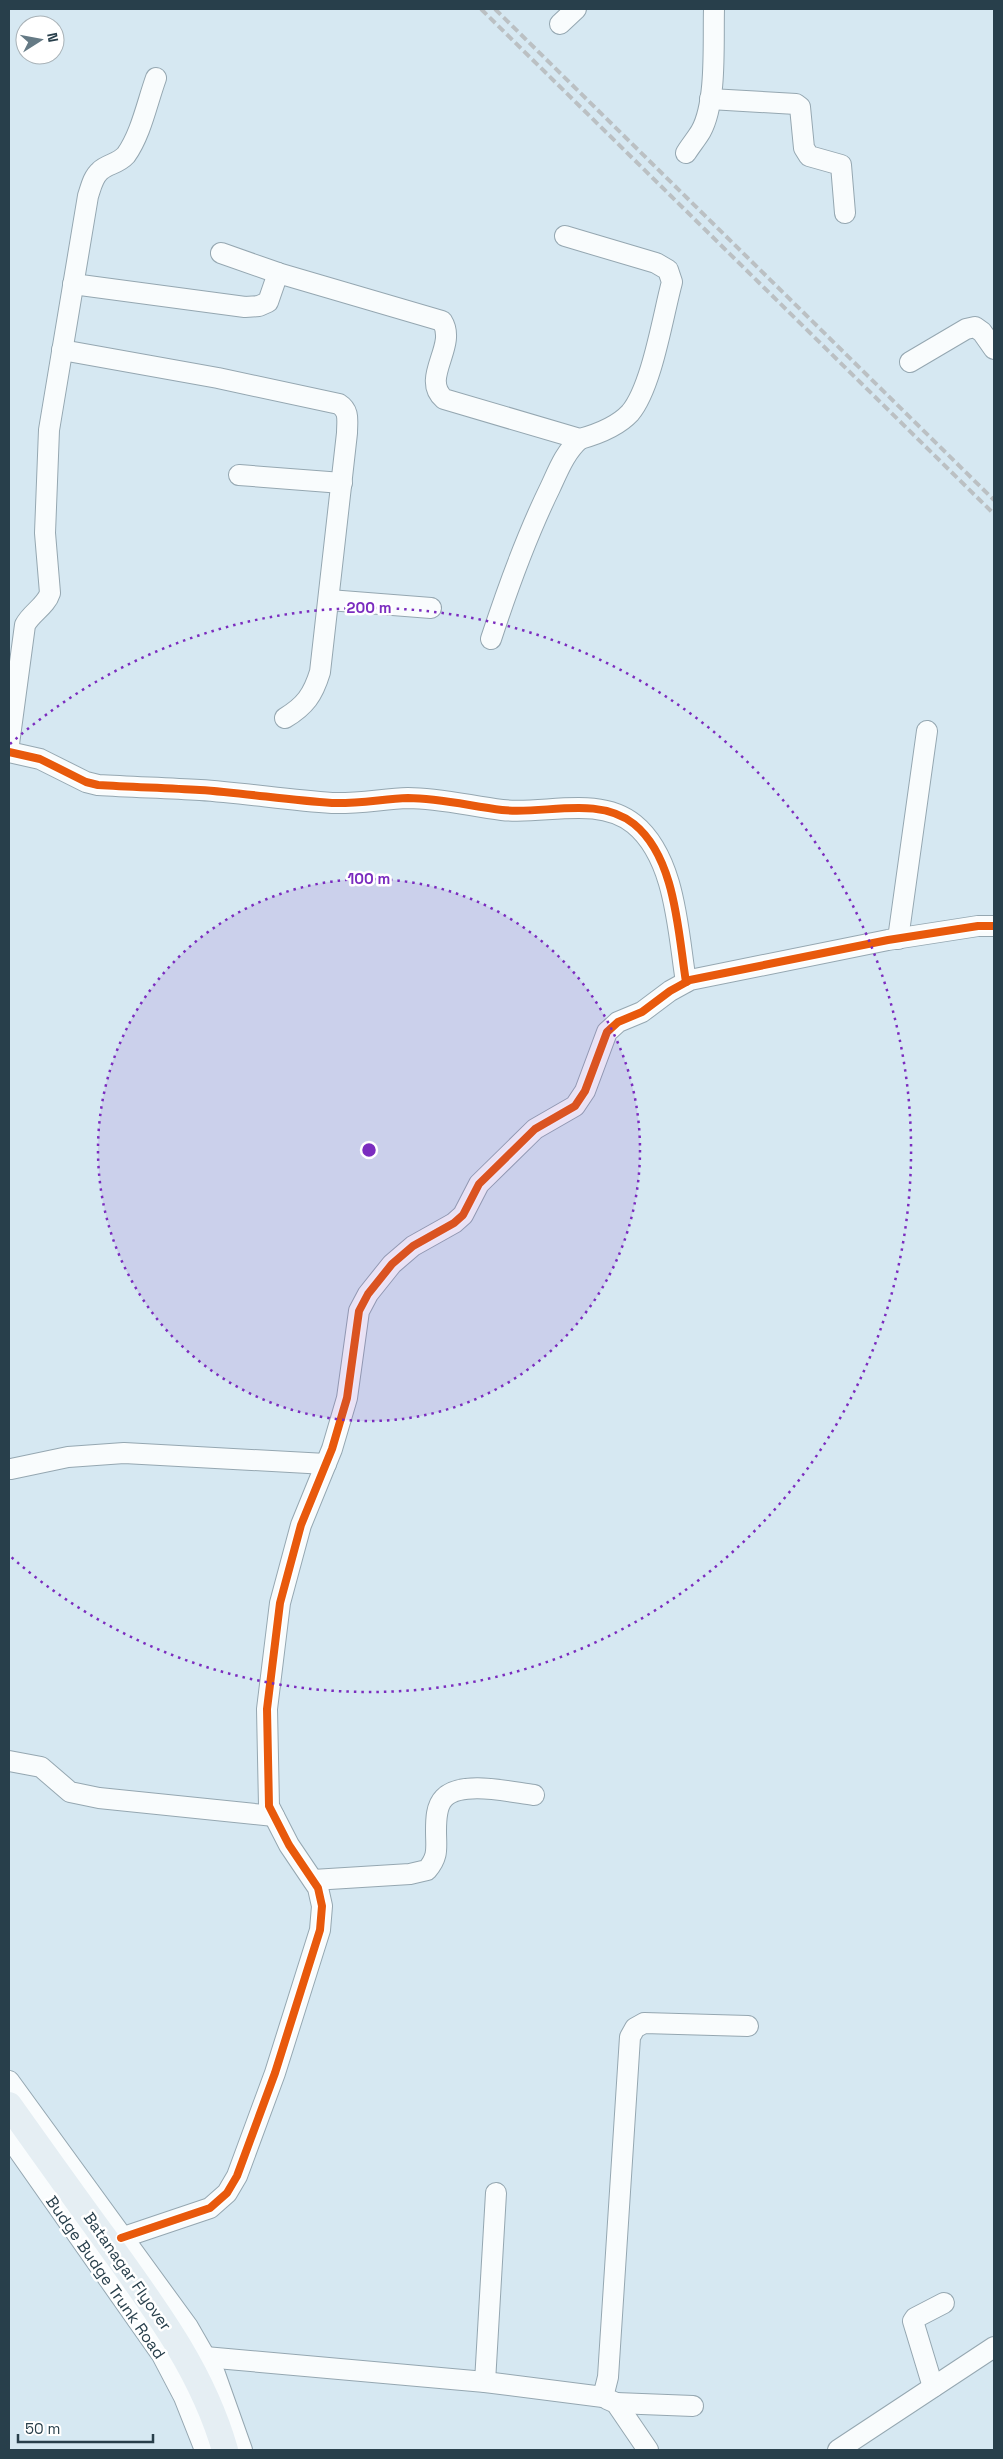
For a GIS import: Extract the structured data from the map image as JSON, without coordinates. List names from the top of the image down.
{
  "streets": {
    "main road": ["Batanagar Flyover"],
    "street": ["Budge Budge Trunk Road"]
  },
  "scale_bar": "50 m",
  "north": "right",
  "rings": ["200 m", "100 m"]
}
